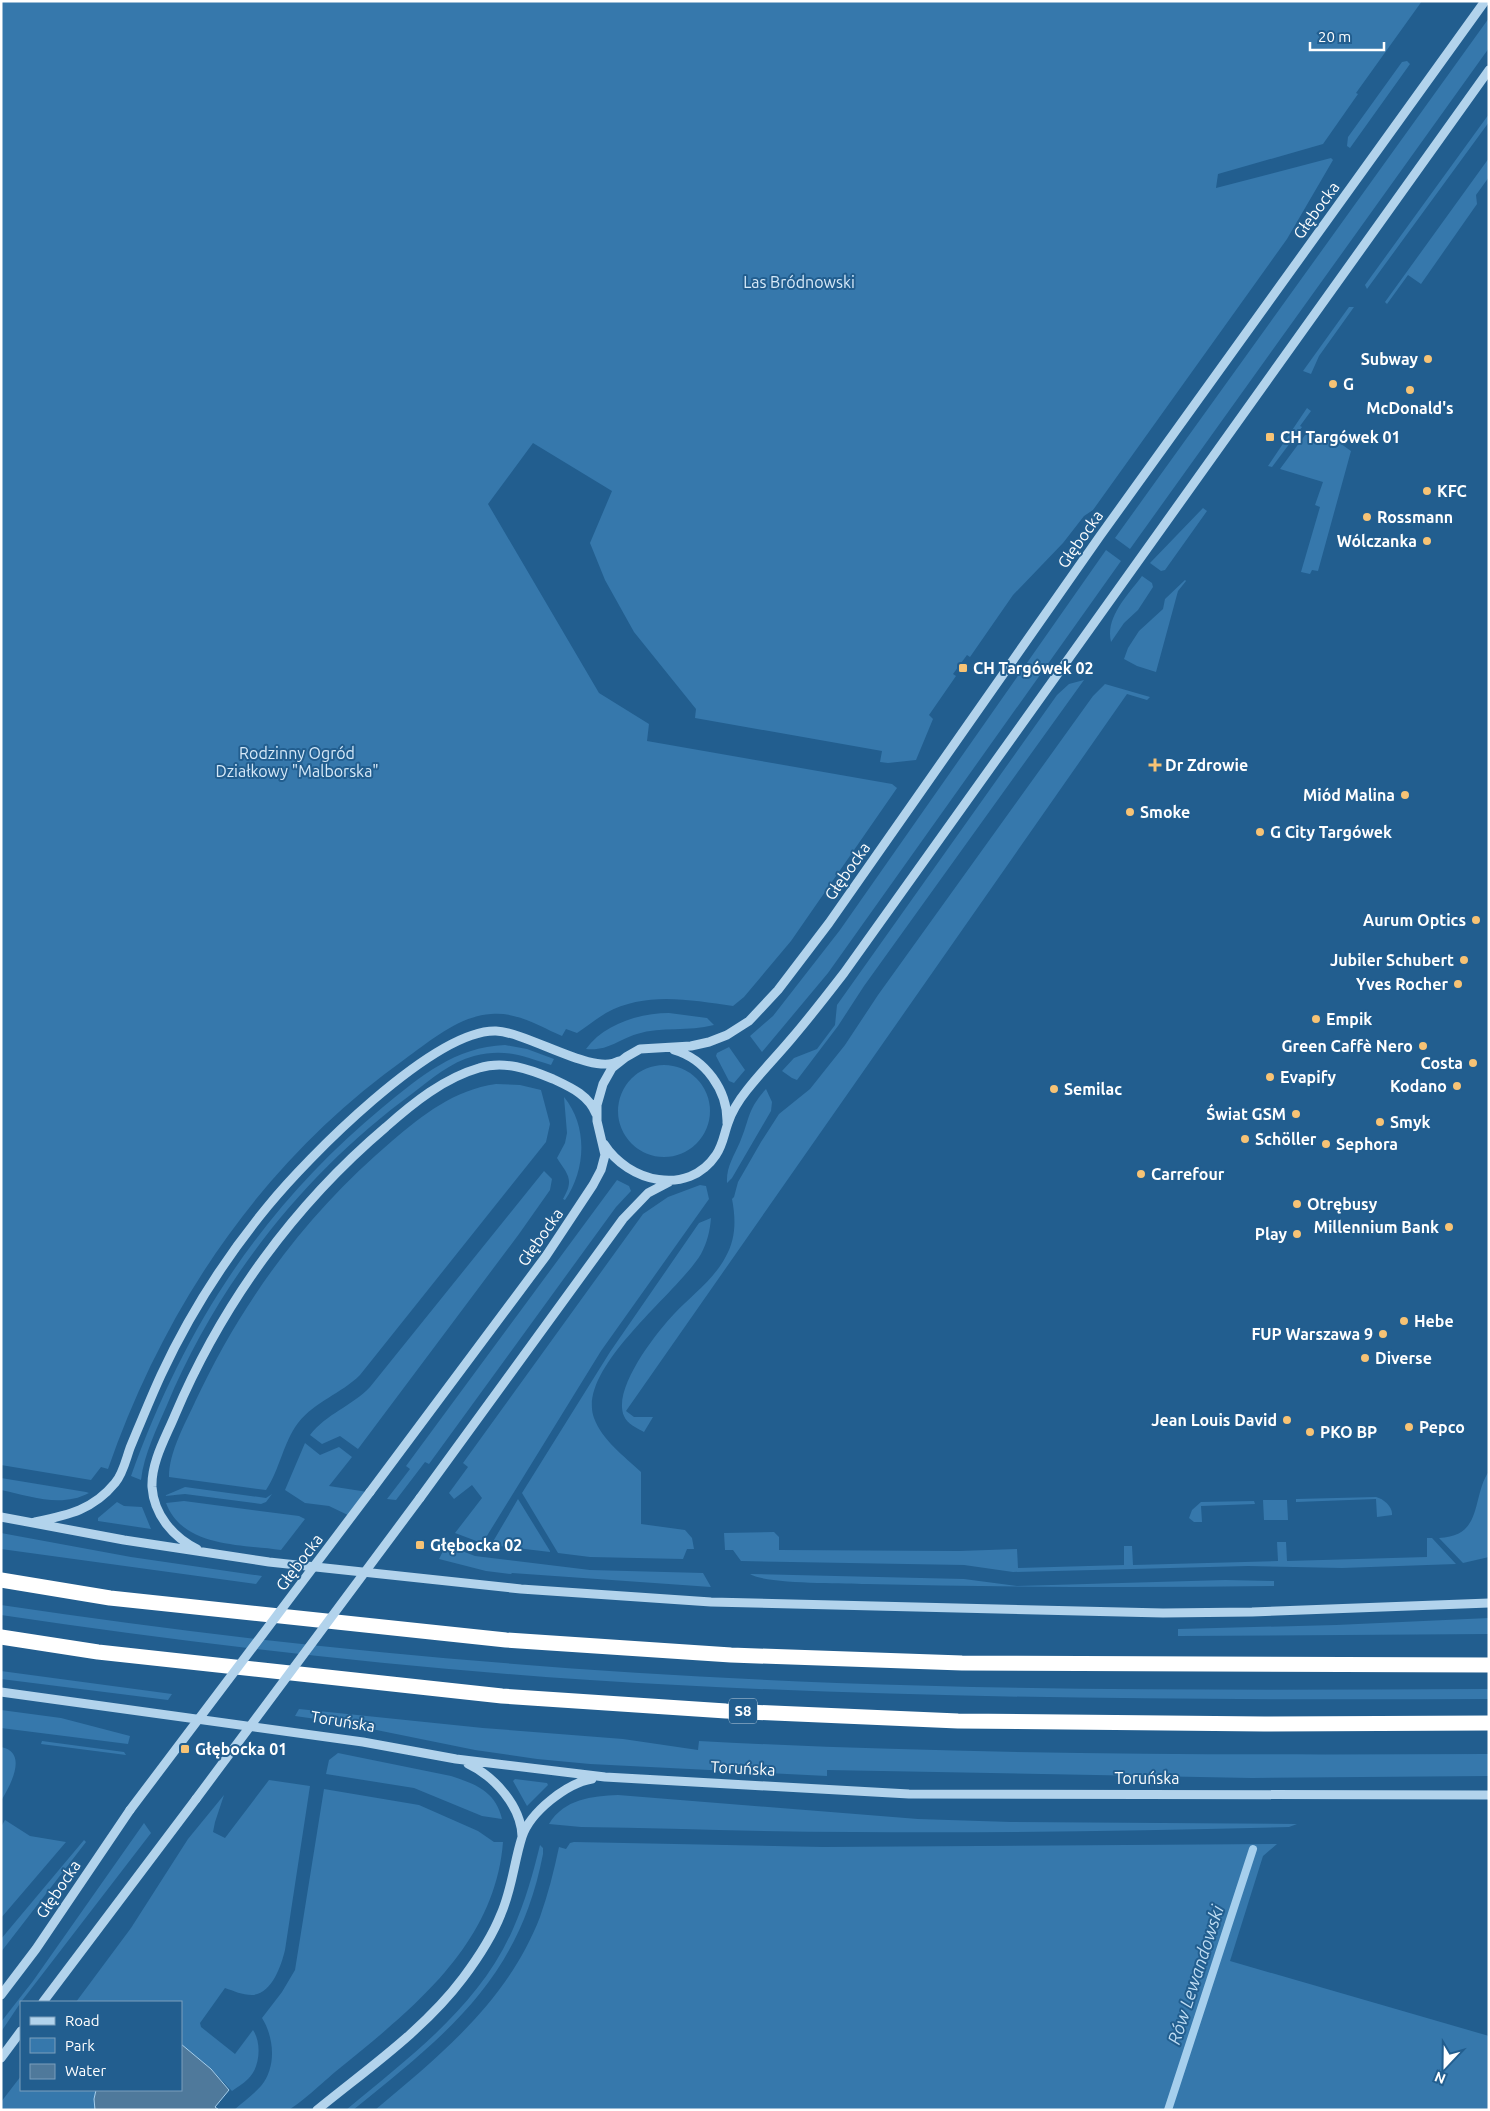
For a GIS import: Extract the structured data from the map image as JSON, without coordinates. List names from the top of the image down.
{
  "streets": {
    "highway": ["S8"],
    "street": ["Głębocka", "Toruńska"]
  },
  "water": ["Rów Lewandowski"],
  "parks": ["Las Bródnowski", "Rodzinny Ogród Działkowy \"Malborska\""],
  "places": {
    "other": [
      "Subway",
      "G",
      "McDonald's",
      "KFC",
      "Rossmann",
      "Wólczanka",
      "Miód Malina",
      "Smoke",
      "G City Targówek",
      "Aurum Optics",
      "Jubiler Schubert",
      "Yves Rocher",
      "Empik",
      "Green Caffè Nero",
      "Costa",
      "Evapify",
      "Kodano",
      "Semilac",
      "Świat GSM",
      "Smyk",
      "Schöller",
      "Sephora",
      "Carrefour",
      "Otrębusy",
      "Millennium Bank",
      "Play",
      "Hebe",
      "FUP Warszawa 9",
      "Diverse",
      "Jean Louis David",
      "Pepco",
      "PKO BP"
    ],
    "transit": [
      "CH Targówek 01",
      "CH Targówek 02",
      "Głębocka 02",
      "Głębocka 01"
    ],
    "health": ["Dr Zdrowie"]
  },
  "legend": ["Road", "Park", "Water"],
  "scale_bar": "20 m",
  "north": "bottom"
}
